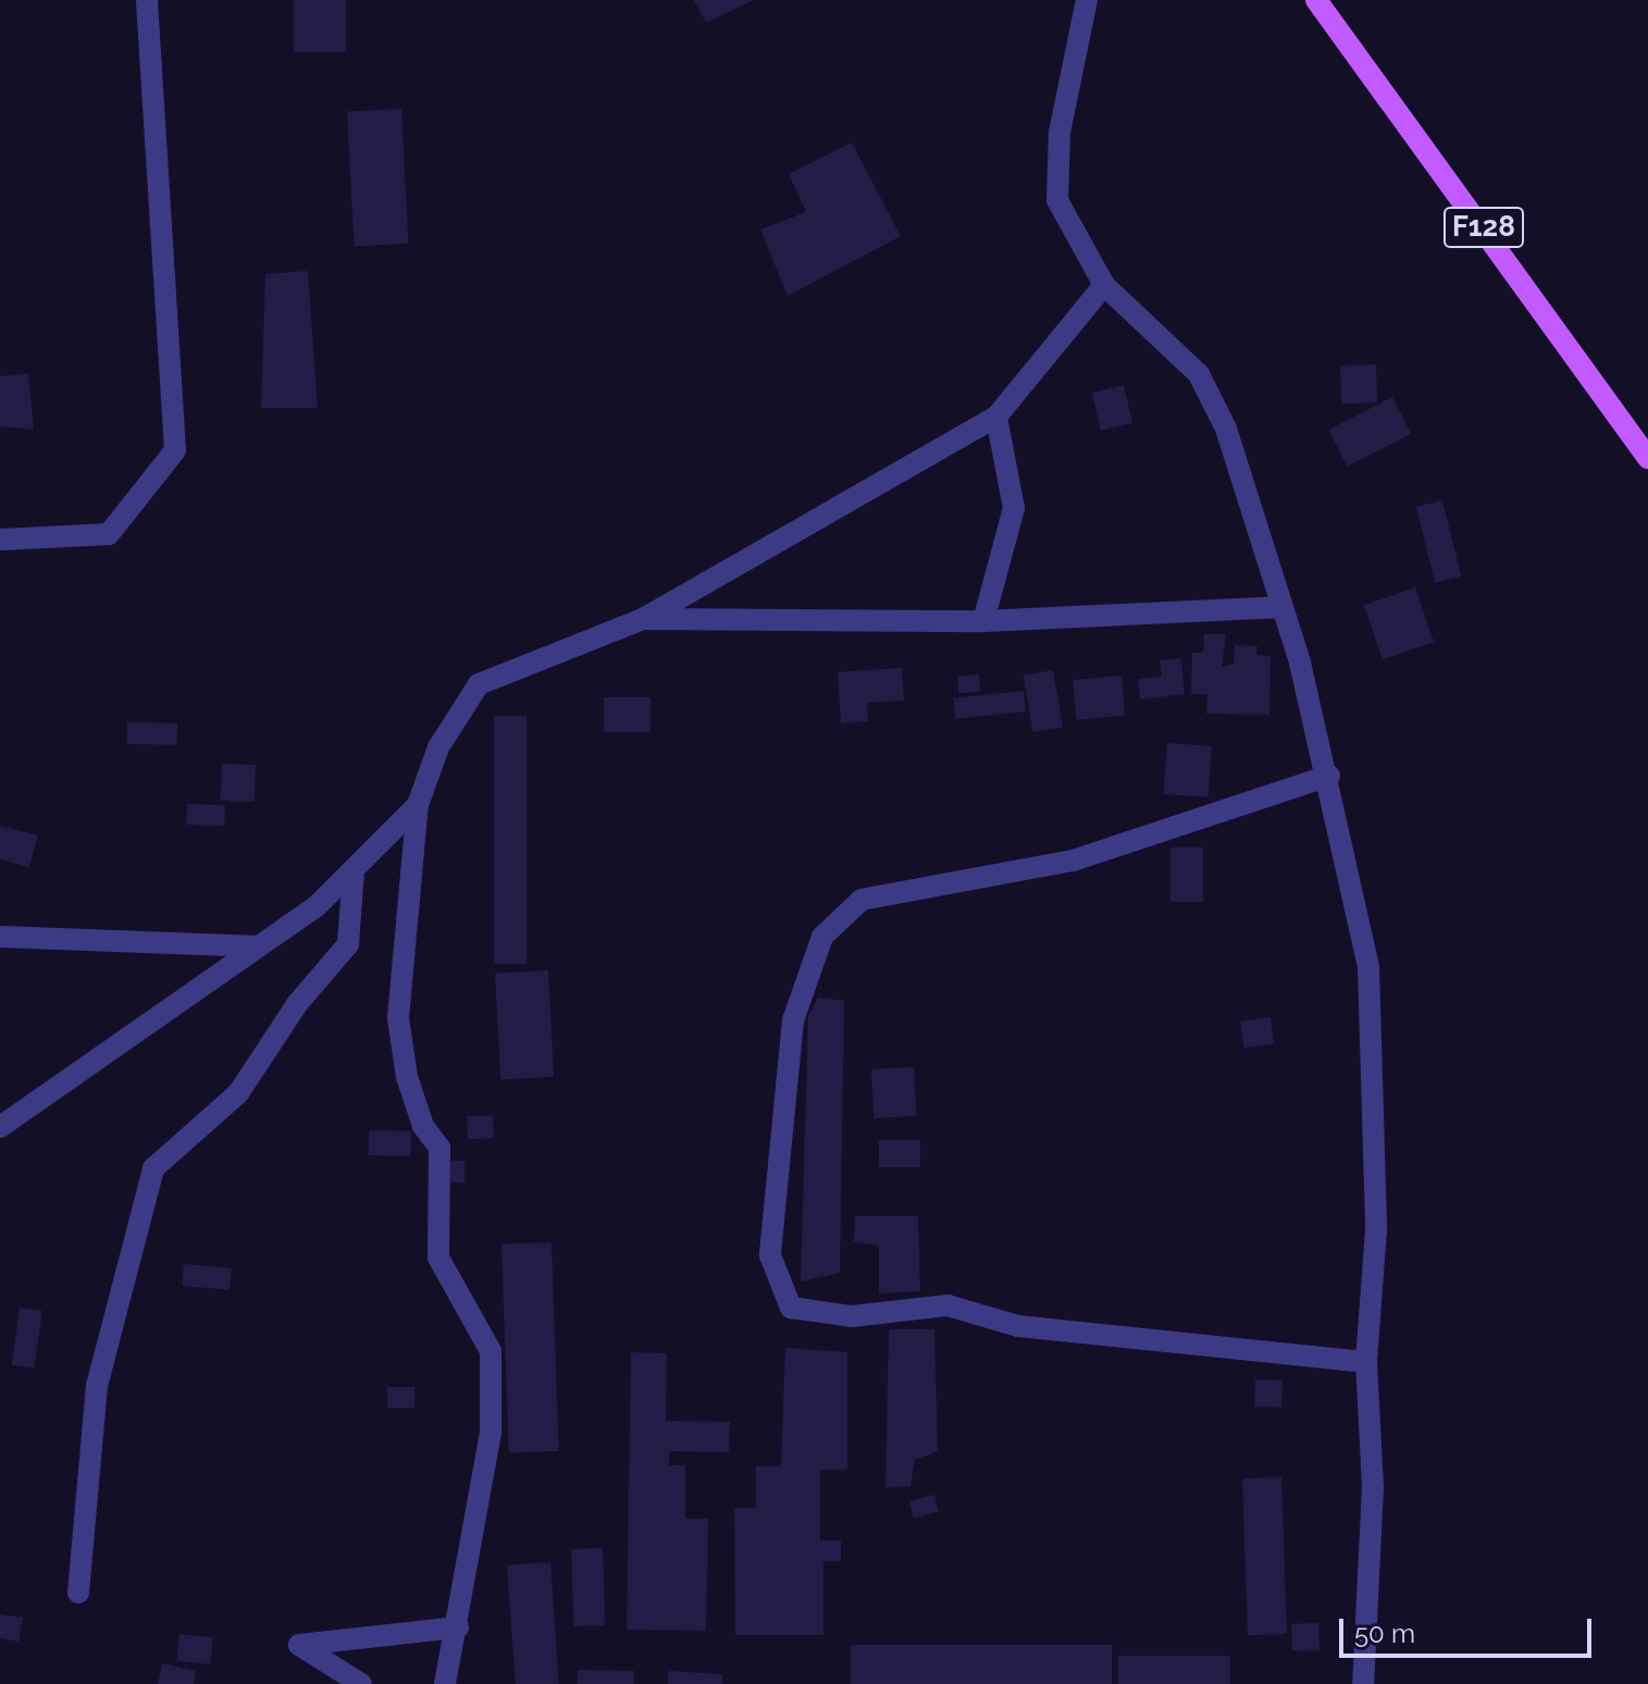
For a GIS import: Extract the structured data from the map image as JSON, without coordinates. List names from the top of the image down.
{
  "streets": {
    "main road": ["F128"]
  },
  "scale_bar": "50 m"
}
